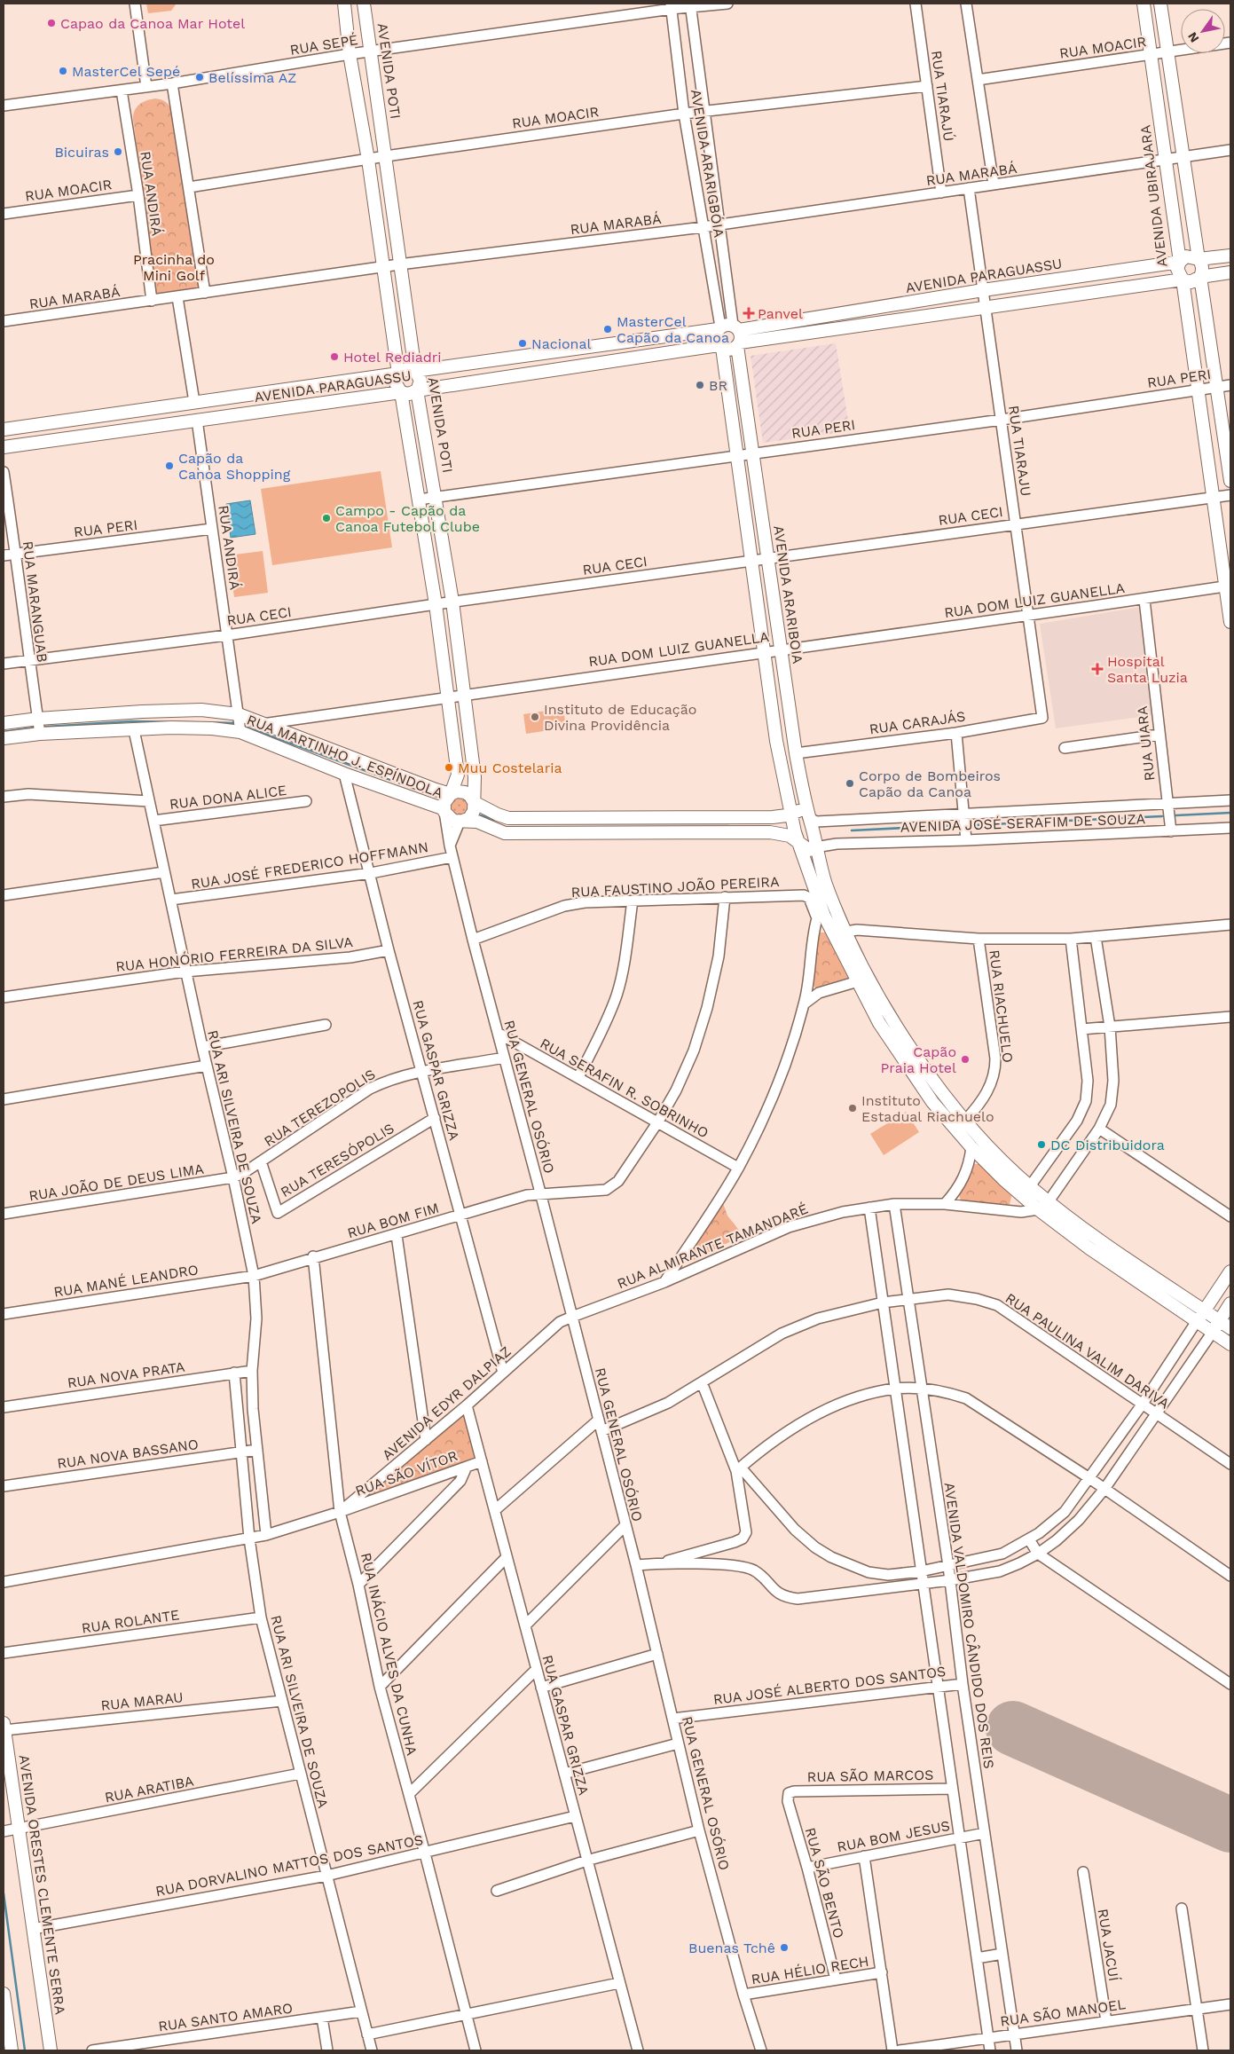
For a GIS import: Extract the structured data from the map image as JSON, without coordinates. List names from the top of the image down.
{
  "streets": {
    "main road": [
      "AVENIDA POTI",
      "AVENIDA UBIRAJARA",
      "AVENIDA PARAGUASSU",
      "AVENIDA ARARIBOIA",
      "RUA MARTINHO J. ESPÍNDOLA",
      "AVENIDA ORESTES CLEMENTE SERRA"
    ],
    "street": [
      "RUA SEPÉ",
      "RUA MOACIR",
      "RUA TIARAJÚ",
      "AVENIDA ARARIGBÓIA",
      "RUA MARABÁ",
      "RUA ANDIRÁ",
      "RUA PERI",
      "RUA TIARAJU",
      "RUA CECI",
      "RUA DOM LUIZ GUANELLA",
      "RUA MARANGUAB",
      "RUA CARAJÁS",
      "RUA UIARA",
      "RUA DONA ALICE",
      "AVENIDA JOSÉ SERAFIM DE SOUZA",
      "RUA JOSÉ FREDERICO HOFFMANN",
      "RUA FAUSTINO JOÃO PEREIRA",
      "RUA HONÓRIO FERREIRA DA SILVA",
      "RUA RIACHUELO",
      "RUA GASPAR GRIZZA",
      "RUA SERAFIN R. SOBRINHO",
      "RUA GENERAL OSÓRIO",
      "RUA TEREZOPOLIS",
      "RUA ARI SILVEIRA DE SOUZA",
      "RUA TERESÓPOLIS",
      "RUA JOÃO DE DEUS LIMA",
      "RUA BOM FIM",
      "RUA ALMIRANTE TAMANDARÉ",
      "RUA MANÉ LEANDRO",
      "RUA PAULINA VALIM DARIVA",
      "RUA NOVA PRATA",
      "AVENIDA EDYR DALPIAZ",
      "RUA NOVA BASSANO",
      "RUA SÃO VÍTOR",
      "RUA ROLANTE",
      "AVENIDA VALDOMIRO CÂNDIDO DOS REIS",
      "RUA INÁCIO ALVES DA CUNHA",
      "RUA JOSÉ ALBERTO DOS SANTOS",
      "RUA MARAU",
      "RUA SÃO MARCOS",
      "RUA ARATIBA",
      "RUA BOM JESUS",
      "RUA DORVALINO MATTOS DOS SANTOS",
      "RUA SÃO BENTO",
      "RUA JACUÍ",
      "RUA HÉLIO RECH",
      "RUA SÃO MANOEL",
      "RUA SANTO AMARO"
    ]
  },
  "crossings": [
    ["RUA SEPÉ", "AVENIDA POTI"],
    ["RUA SEPÉ", "AVENIDA ARARIGBÓIA"],
    ["RUA SEPÉ", "RUA ANDIRÁ"],
    ["RUA MOACIR", "AVENIDA POTI"],
    ["RUA MOACIR", "RUA TIARAJÚ"],
    ["RUA MOACIR", "AVENIDA ARARIGBÓIA"],
    ["RUA MOACIR", "RUA ANDIRÁ"],
    ["RUA MOACIR", "AVENIDA UBIRAJARA"],
    ["AVENIDA POTI", "RUA MARABÁ"],
    ["AVENIDA POTI", "AVENIDA PARAGUASSU"],
    ["AVENIDA POTI", "RUA PERI"],
    ["AVENIDA POTI", "RUA CECI"],
    ["AVENIDA POTI", "RUA DOM LUIZ GUANELLA"],
    ["AVENIDA POTI", "RUA MARTINHO J. ESPÍNDOLA"],
    ["AVENIDA POTI", "RUA GENERAL OSÓRIO"],
    ["RUA TIARAJÚ", "RUA MARABÁ"],
    ["AVENIDA ARARIGBÓIA", "RUA MARABÁ"],
    ["AVENIDA ARARIGBÓIA", "AVENIDA PARAGUASSU"],
    ["AVENIDA ARARIGBÓIA", "AVENIDA ARARIBOIA"],
    ["RUA MARABÁ", "RUA ANDIRÁ"],
    ["RUA MARABÁ", "AVENIDA UBIRAJARA"],
    ["RUA MARABÁ", "RUA TIARAJU"],
    ["RUA ANDIRÁ", "AVENIDA PARAGUASSU"],
    ["RUA ANDIRÁ", "RUA PERI"],
    ["RUA ANDIRÁ", "RUA CECI"],
    ["RUA ANDIRÁ", "RUA MARTINHO J. ESPÍNDOLA"],
    ["AVENIDA UBIRAJARA", "AVENIDA PARAGUASSU"],
    ["AVENIDA UBIRAJARA", "RUA PERI"],
    ["AVENIDA UBIRAJARA", "RUA CECI"],
    ["AVENIDA UBIRAJARA", "RUA DOM LUIZ GUANELLA"],
    ["AVENIDA PARAGUASSU", "RUA TIARAJU"],
    ["AVENIDA PARAGUASSU", "AVENIDA ARARIBOIA"],
    ["RUA PERI", "RUA TIARAJU"],
    ["RUA PERI", "AVENIDA ARARIBOIA"],
    ["RUA PERI", "RUA MARANGUAB"],
    ["RUA TIARAJU", "RUA CECI"],
    ["RUA TIARAJU", "RUA DOM LUIZ GUANELLA"],
    ["RUA TIARAJU", "RUA CARAJÁS"],
    ["RUA CECI", "AVENIDA ARARIBOIA"],
    ["RUA CECI", "RUA MARANGUAB"],
    ["AVENIDA ARARIBOIA", "RUA DOM LUIZ GUANELLA"],
    ["AVENIDA ARARIBOIA", "RUA CARAJÁS"],
    ["AVENIDA ARARIBOIA", "RUA MARTINHO J. ESPÍNDOLA"],
    ["AVENIDA ARARIBOIA", "AVENIDA JOSÉ SERAFIM DE SOUZA"],
    ["AVENIDA ARARIBOIA", "RUA RIACHUELO"],
    ["RUA DOM LUIZ GUANELLA", "RUA UIARA"],
    ["RUA DOM LUIZ GUANELLA", "RUA MARTINHO J. ESPÍNDOLA"],
    ["RUA MARANGUAB", "RUA MARTINHO J. ESPÍNDOLA"],
    ["RUA UIARA", "AVENIDA JOSÉ SERAFIM DE SOUZA"],
    ["RUA MARTINHO J. ESPÍNDOLA", "AVENIDA JOSÉ SERAFIM DE SOUZA"],
    ["RUA MARTINHO J. ESPÍNDOLA", "RUA GASPAR GRIZZA"],
    ["RUA MARTINHO J. ESPÍNDOLA", "RUA GENERAL OSÓRIO"],
    ["RUA MARTINHO J. ESPÍNDOLA", "RUA ARI SILVEIRA DE SOUZA"],
    ["RUA DONA ALICE", "RUA ARI SILVEIRA DE SOUZA"],
    ["RUA JOSÉ FREDERICO HOFFMANN", "RUA GASPAR GRIZZA"],
    ["RUA JOSÉ FREDERICO HOFFMANN", "RUA GENERAL OSÓRIO"],
    ["RUA JOSÉ FREDERICO HOFFMANN", "RUA ARI SILVEIRA DE SOUZA"],
    ["RUA FAUSTINO JOÃO PEREIRA", "RUA GENERAL OSÓRIO"],
    ["RUA FAUSTINO JOÃO PEREIRA", "RUA BOM FIM"],
    ["RUA HONÓRIO FERREIRA DA SILVA", "RUA GASPAR GRIZZA"],
    ["RUA HONÓRIO FERREIRA DA SILVA", "RUA ARI SILVEIRA DE SOUZA"],
    ["RUA GASPAR GRIZZA", "RUA TEREZOPOLIS"],
    ["RUA GASPAR GRIZZA", "RUA TERESÓPOLIS"],
    ["RUA GASPAR GRIZZA", "RUA BOM FIM"],
    ["RUA GASPAR GRIZZA", "AVENIDA EDYR DALPIAZ"],
    ["RUA GASPAR GRIZZA", "RUA SÃO VÍTOR"],
    ["RUA GASPAR GRIZZA", "RUA DORVALINO MATTOS DOS SANTOS"],
    ["RUA SERAFIN R. SOBRINHO", "RUA GENERAL OSÓRIO"],
    ["RUA SERAFIN R. SOBRINHO", "RUA BOM FIM"],
    ["RUA GENERAL OSÓRIO", "RUA TEREZOPOLIS"],
    ["RUA GENERAL OSÓRIO", "RUA BOM FIM"],
    ["RUA GENERAL OSÓRIO", "RUA ALMIRANTE TAMANDARÉ"],
    ["RUA GENERAL OSÓRIO", "RUA PAULINA VALIM DARIVA"],
    ["RUA GENERAL OSÓRIO", "AVENIDA EDYR DALPIAZ"],
    ["RUA GENERAL OSÓRIO", "RUA JOSÉ ALBERTO DOS SANTOS"],
    ["RUA GENERAL OSÓRIO", "RUA HÉLIO RECH"],
    ["RUA TEREZOPOLIS", "RUA ARI SILVEIRA DE SOUZA"],
    ["RUA TEREZOPOLIS", "RUA TERESÓPOLIS"],
    ["RUA TEREZOPOLIS", "RUA JOÃO DE DEUS LIMA"],
    ["RUA ARI SILVEIRA DE SOUZA", "RUA JOÃO DE DEUS LIMA"],
    ["RUA ARI SILVEIRA DE SOUZA", "RUA BOM FIM"],
    ["RUA ARI SILVEIRA DE SOUZA", "RUA MANÉ LEANDRO"],
    ["RUA ARI SILVEIRA DE SOUZA", "RUA NOVA PRATA"],
    ["RUA ARI SILVEIRA DE SOUZA", "RUA NOVA BASSANO"],
    ["RUA ARI SILVEIRA DE SOUZA", "RUA SÃO VÍTOR"],
    ["RUA ARI SILVEIRA DE SOUZA", "RUA ROLANTE"],
    ["RUA ARI SILVEIRA DE SOUZA", "RUA MARAU"],
    ["RUA ARI SILVEIRA DE SOUZA", "RUA ARATIBA"],
    ["RUA ARI SILVEIRA DE SOUZA", "RUA DORVALINO MATTOS DOS SANTOS"],
    ["RUA ARI SILVEIRA DE SOUZA", "RUA SANTO AMARO"],
    ["RUA BOM FIM", "RUA MANÉ LEANDRO"],
    ["RUA BOM FIM", "RUA INÁCIO ALVES DA CUNHA"],
    ["RUA ALMIRANTE TAMANDARÉ", "AVENIDA EDYR DALPIAZ"],
    ["RUA ALMIRANTE TAMANDARÉ", "AVENIDA VALDOMIRO CÂNDIDO DOS REIS"],
    ["RUA PAULINA VALIM DARIVA", "AVENIDA VALDOMIRO CÂNDIDO DOS REIS"],
    ["AVENIDA EDYR DALPIAZ", "RUA SÃO VÍTOR"],
    ["AVENIDA EDYR DALPIAZ", "RUA INÁCIO ALVES DA CUNHA"],
    ["RUA SÃO VÍTOR", "RUA INÁCIO ALVES DA CUNHA"],
    ["AVENIDA VALDOMIRO CÂNDIDO DOS REIS", "RUA JOSÉ ALBERTO DOS SANTOS"],
    ["AVENIDA VALDOMIRO CÂNDIDO DOS REIS", "RUA BOM JESUS"],
    ["AVENIDA VALDOMIRO CÂNDIDO DOS REIS", "RUA SÃO MANOEL"],
    ["RUA INÁCIO ALVES DA CUNHA", "RUA DORVALINO MATTOS DOS SANTOS"],
    ["RUA MARAU", "AVENIDA ORESTES CLEMENTE SERRA"],
    ["RUA SÃO MARCOS", "RUA SÃO BENTO"],
    ["RUA ARATIBA", "AVENIDA ORESTES CLEMENTE SERRA"],
    ["RUA BOM JESUS", "RUA SÃO BENTO"],
    ["RUA DORVALINO MATTOS DOS SANTOS", "AVENIDA ORESTES CLEMENTE SERRA"],
    ["RUA SÃO BENTO", "RUA HÉLIO RECH"],
    ["RUA JACUÍ", "RUA SÃO MANOEL"]
  ],
  "parks": ["Pracinha do Mini Golf"],
  "places": {
    "other": [
      "Capao da Canoa Mar Hotel",
      "MasterCel Sepé",
      "Belíssima AZ",
      "Bicuiras",
      "MasterCel Capão da Canoa",
      "Nacional",
      "Hotel Rediadri",
      "BR",
      "Capão da Canoa Shopping",
      "Campo - Capão da Canoa Futebol Clube",
      "Instituto de Educação Divina Providência",
      "Muu Costelaria",
      "Corpo de Bombeiros Capão da Canoa",
      "Capão Praia Hotel",
      "Instituto Estadual Riachuelo",
      "DC Distribuidora",
      "Buenas Tchê"
    ],
    "health": ["Panvel", "Hospital Santa Luzia"]
  },
  "north": "bottom left"
}
